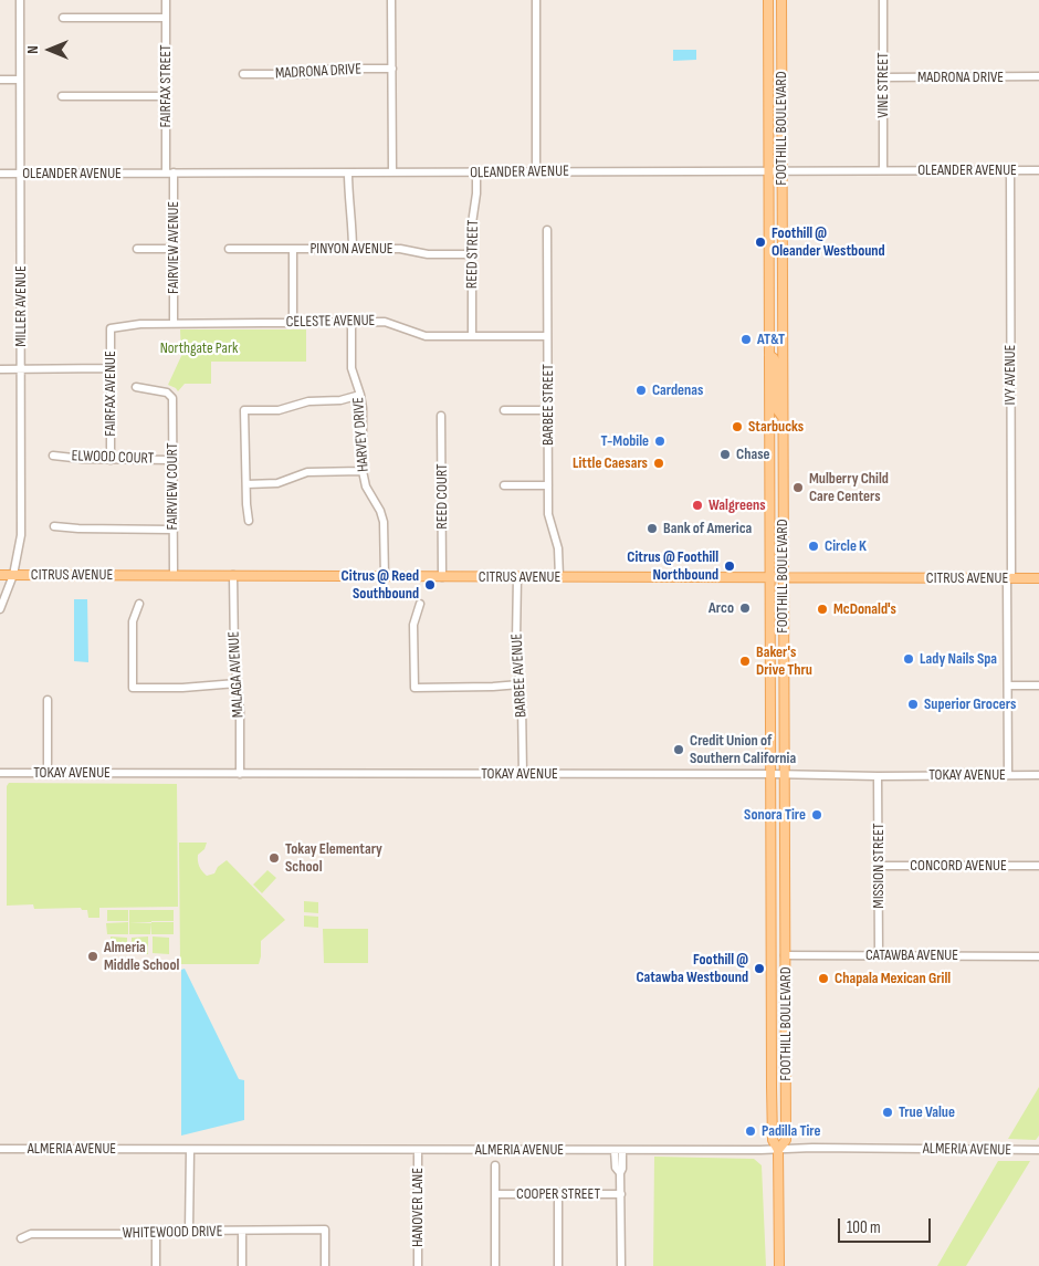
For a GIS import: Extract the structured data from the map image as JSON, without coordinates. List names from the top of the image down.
{
  "streets": {
    "main road": ["FOOTHILL BOULEVARD", "CITRUS AVENUE"],
    "street": [
      "MADRONA DRIVE",
      "VINE STREET",
      "FAIRFAX STREET",
      "OLEANDER AVENUE",
      "FAIRVIEW AVENUE",
      "PINYON AVENUE",
      "REED STREET",
      "MILLER AVENUE",
      "CELESTE AVENUE",
      "IVY AVENUE",
      "FAIRFAX AVENUE",
      "BARBEE STREET",
      "HARVEY DRIVE",
      "ELWOOD COURT",
      "FAIRVIEW COURT",
      "REED COURT",
      "MALAGA AVENUE",
      "BARBEE AVENUE",
      "TOKAY AVENUE",
      "MISSION STREET",
      "CONCORD AVENUE",
      "CATAWBA AVENUE",
      "ALMERIA AVENUE",
      "COOPER STREET",
      "HANOVER LANE",
      "WHITEWOOD DRIVE"
    ]
  },
  "crossings": [
    ["MADRONA DRIVE", "VINE STREET"],
    ["VINE STREET", "OLEANDER AVENUE"],
    ["FAIRFAX STREET", "OLEANDER AVENUE"],
    ["FAIRFAX STREET", "FAIRVIEW AVENUE"],
    ["FOOTHILL BOULEVARD", "OLEANDER AVENUE"],
    ["FOOTHILL BOULEVARD", "CITRUS AVENUE"],
    ["FOOTHILL BOULEVARD", "TOKAY AVENUE"],
    ["FOOTHILL BOULEVARD", "CATAWBA AVENUE"],
    ["FOOTHILL BOULEVARD", "ALMERIA AVENUE"],
    ["OLEANDER AVENUE", "FAIRVIEW AVENUE"],
    ["OLEANDER AVENUE", "REED STREET"],
    ["OLEANDER AVENUE", "MILLER AVENUE"],
    ["OLEANDER AVENUE", "IVY AVENUE"],
    ["FAIRVIEW AVENUE", "CELESTE AVENUE"],
    ["PINYON AVENUE", "REED STREET"],
    ["REED STREET", "CELESTE AVENUE"],
    ["MILLER AVENUE", "CITRUS AVENUE"],
    ["CELESTE AVENUE", "FAIRFAX AVENUE"],
    ["CELESTE AVENUE", "BARBEE STREET"],
    ["CELESTE AVENUE", "HARVEY DRIVE"],
    ["IVY AVENUE", "CITRUS AVENUE"],
    ["IVY AVENUE", "TOKAY AVENUE"],
    ["FAIRFAX AVENUE", "ELWOOD COURT"],
    ["BARBEE STREET", "CITRUS AVENUE"],
    ["HARVEY DRIVE", "CITRUS AVENUE"],
    ["ELWOOD COURT", "FAIRVIEW COURT"],
    ["FAIRVIEW COURT", "CITRUS AVENUE"],
    ["REED COURT", "CITRUS AVENUE"],
    ["CITRUS AVENUE", "MALAGA AVENUE"],
    ["CITRUS AVENUE", "BARBEE AVENUE"],
    ["MALAGA AVENUE", "TOKAY AVENUE"],
    ["BARBEE AVENUE", "TOKAY AVENUE"],
    ["TOKAY AVENUE", "MISSION STREET"],
    ["MISSION STREET", "CONCORD AVENUE"],
    ["MISSION STREET", "CATAWBA AVENUE"],
    ["ALMERIA AVENUE", "HANOVER LANE"]
  ],
  "parks": ["Northgate Park"],
  "places": [
    "Foothill @ Oleander Westbound",
    "AT&T",
    "Cardenas",
    "Starbucks",
    "T-Mobile",
    "Chase",
    "Little Caesars",
    "Mulberry Child Care Centers",
    "Walgreens",
    "Bank of America",
    "Circle K",
    "Citrus @ Foothill Northbound",
    "Citrus @ Reed Southbound",
    "Arco",
    "McDonald's",
    "Lady Nails Spa",
    "Baker's Drive Thru",
    "Superior Grocers",
    "Credit Union of Southern California",
    "Sonora Tire",
    "Tokay Elementary School",
    "Almeria Middle School",
    "Foothill @ Catawba Westbound",
    "Chapala Mexican Grill",
    "True Value",
    "Padilla Tire"
  ],
  "scale_bar": "100 m",
  "north": "left"
}
